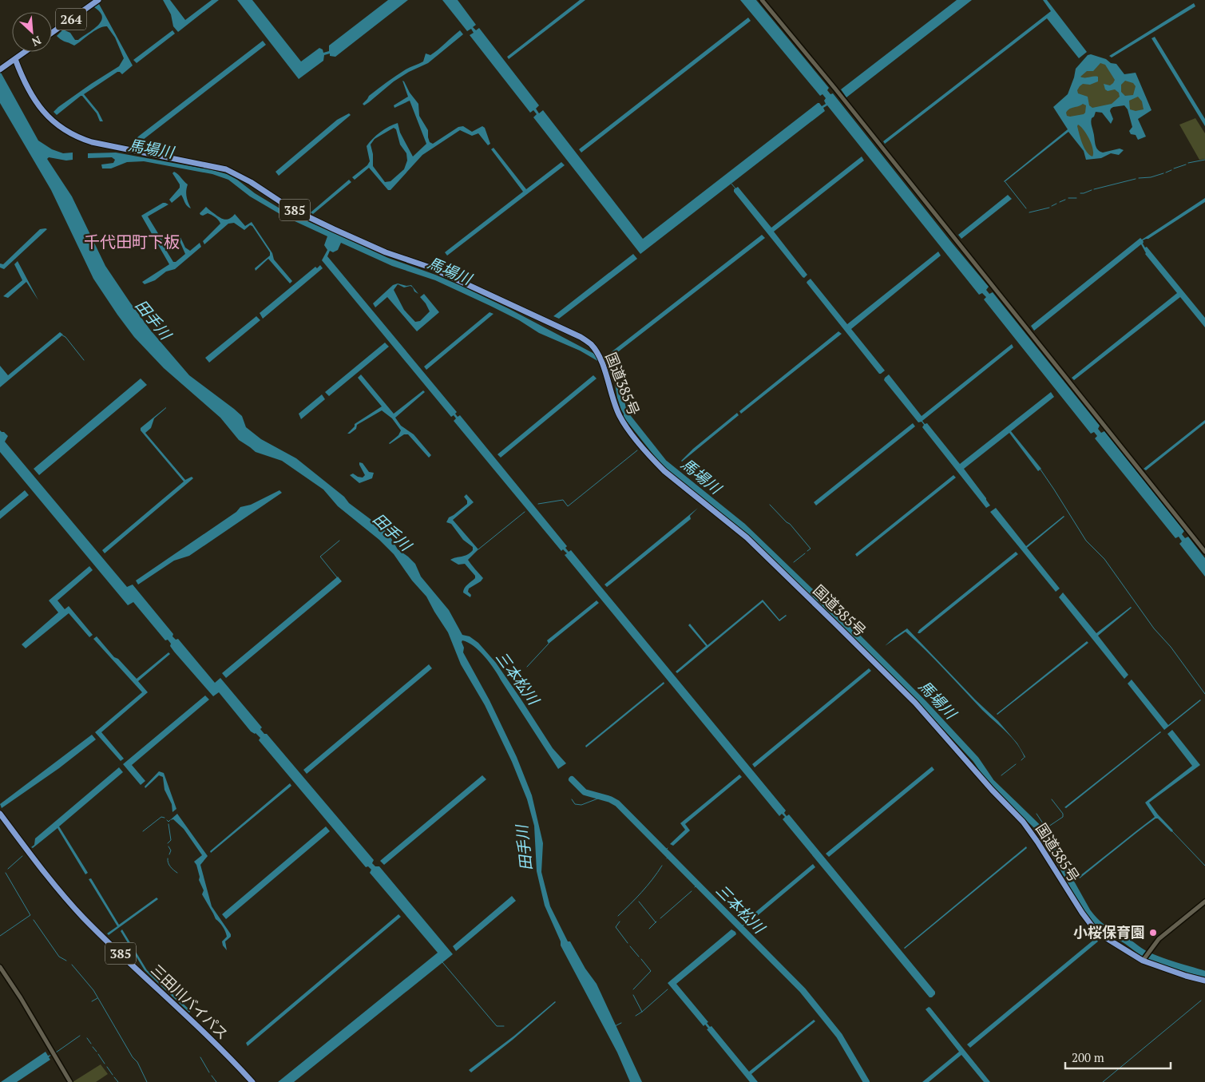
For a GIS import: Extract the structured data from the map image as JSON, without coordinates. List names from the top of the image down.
{
  "streets": {
    "highway": [
      "264",
      "385",
      "国道385号",
      "三田川バイパス"
    ]
  },
  "districts": ["千代田町下板"],
  "water": ["馬場川", "田手川", "三本松川"],
  "places": ["小桜保育園"],
  "scale_bar": "200 m",
  "north": "bottom right"
}
